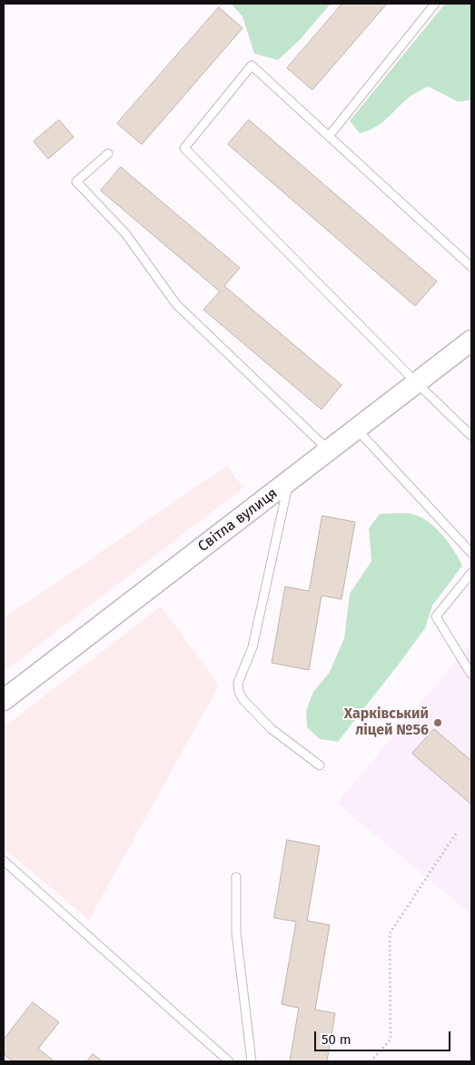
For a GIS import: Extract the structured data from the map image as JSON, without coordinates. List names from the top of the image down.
{
  "streets": {
    "street": ["Світла вулиця"]
  },
  "places": ["Харківський ліцей №56"],
  "scale_bar": "50 m"
}
